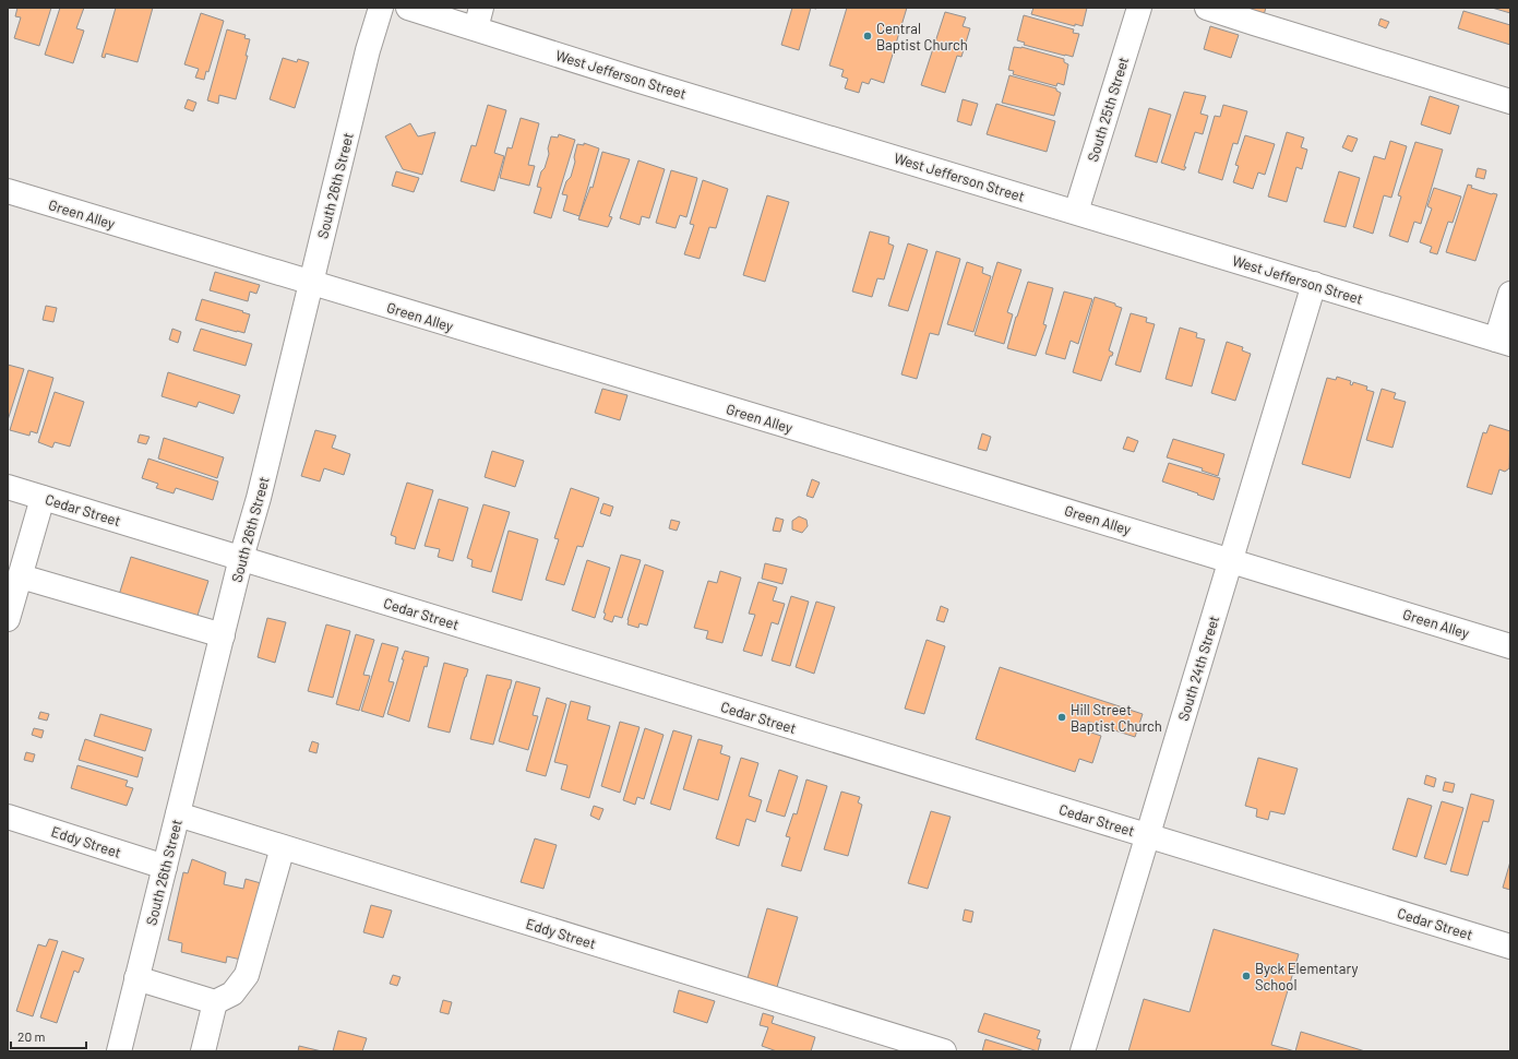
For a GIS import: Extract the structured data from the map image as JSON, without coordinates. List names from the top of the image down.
{
  "streets": {
    "street": [
      "West Jefferson Street",
      "South 25th Street",
      "South 26th Street",
      "Green Alley",
      "Cedar Street",
      "South 24th Street",
      "Eddy Street"
    ]
  },
  "crossings": [
    ["West Jefferson Street", "South 25th Street"],
    ["West Jefferson Street", "South 24th Street"],
    ["South 26th Street", "Green Alley"],
    ["South 26th Street", "Cedar Street"],
    ["South 26th Street", "Eddy Street"],
    ["Green Alley", "South 24th Street"],
    ["Cedar Street", "South 24th Street"]
  ],
  "places": ["Central Baptist Church", "Hill Street Baptist Church", "Byck Elementary School"],
  "scale_bar": "20 m"
}
